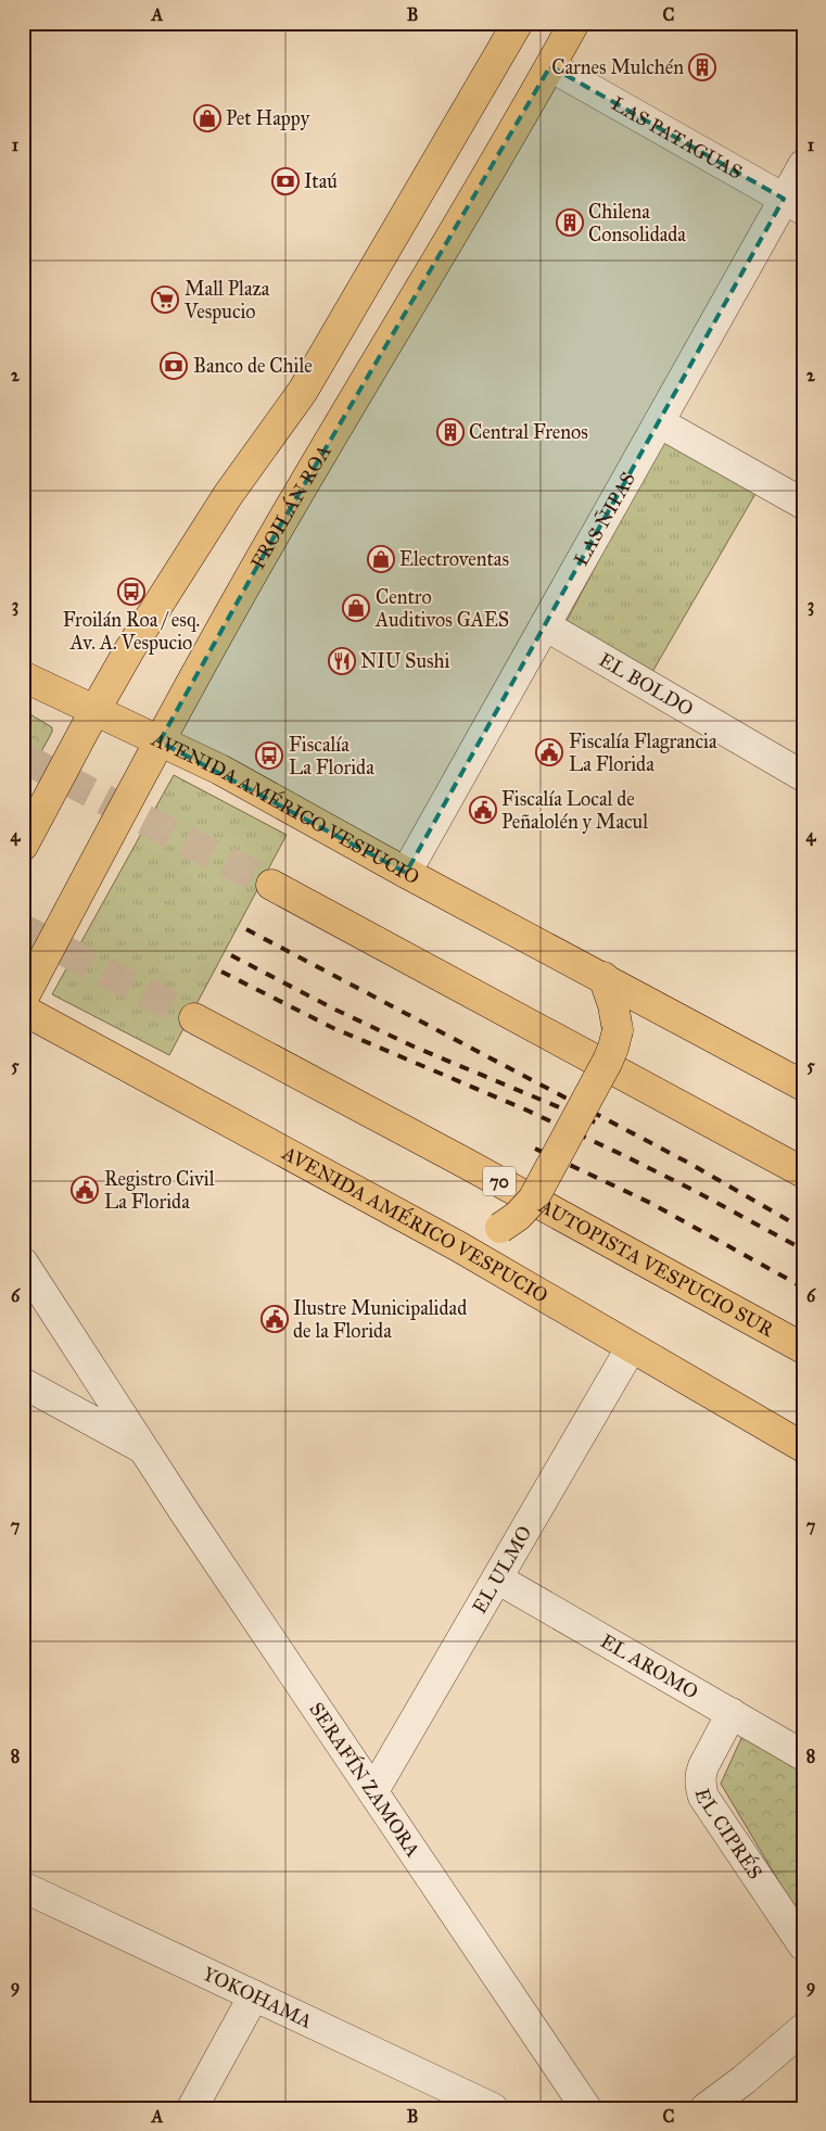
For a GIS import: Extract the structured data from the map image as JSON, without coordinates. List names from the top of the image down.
{
  "streets": {
    "main road": [
      "FROILÁN ROA",
      "AVENIDA AMÉRICO VESPUCIO",
      "70",
      "AUTOPISTA VESPUCIO SUR"
    ],
    "street": [
      "LAS PATAGUAS",
      "LAS ÑIPAS",
      "EL BOLDO",
      "EL ULMO",
      "EL AROMO",
      "SERAFÍN ZAMORA",
      "EL CIPRÉS",
      "YOKOHAMA"
    ]
  },
  "crossings": [
    ["LAS PATAGUAS", "FROILÁN ROA"],
    ["LAS PATAGUAS", "LAS ÑIPAS"],
    ["FROILÁN ROA", "AVENIDA AMÉRICO VESPUCIO"],
    ["LAS ÑIPAS", "EL BOLDO"],
    ["LAS ÑIPAS", "AVENIDA AMÉRICO VESPUCIO"],
    ["AVENIDA AMÉRICO VESPUCIO", "EL ULMO"],
    ["EL ULMO", "EL AROMO"],
    ["EL ULMO", "SERAFÍN ZAMORA"],
    ["EL AROMO", "EL CIPRÉS"]
  ],
  "places": {
    "building": ["Carnes Mulchén", "Chilena Consolidada", "Central Frenos"],
    "shop": ["Pet Happy", "Electroventas", "Centro Auditivos GAES"],
    "bank": ["Itaú", "Banco de Chile"],
    "supermarket": ["Mall Plaza Vespucio"],
    "bus stop": ["Froilán Roa / esq. Av. A. Vespucio", "Fiscalía La Florida"],
    "restaurant": ["NIU Sushi"],
    "public building": [
      "Fiscalía Flagrancia La Florida",
      "Fiscalía Local de Peñalolén y Macul",
      "Registro Civil La Florida",
      "Ilustre Municipalidad de la Florida"
    ]
  },
  "grid": {
    "columns": ["A", "B", "C"],
    "rows": [
      "1",
      "2",
      "3",
      "4",
      "5",
      "6",
      "7",
      "8",
      "9"
    ]
  }
}
